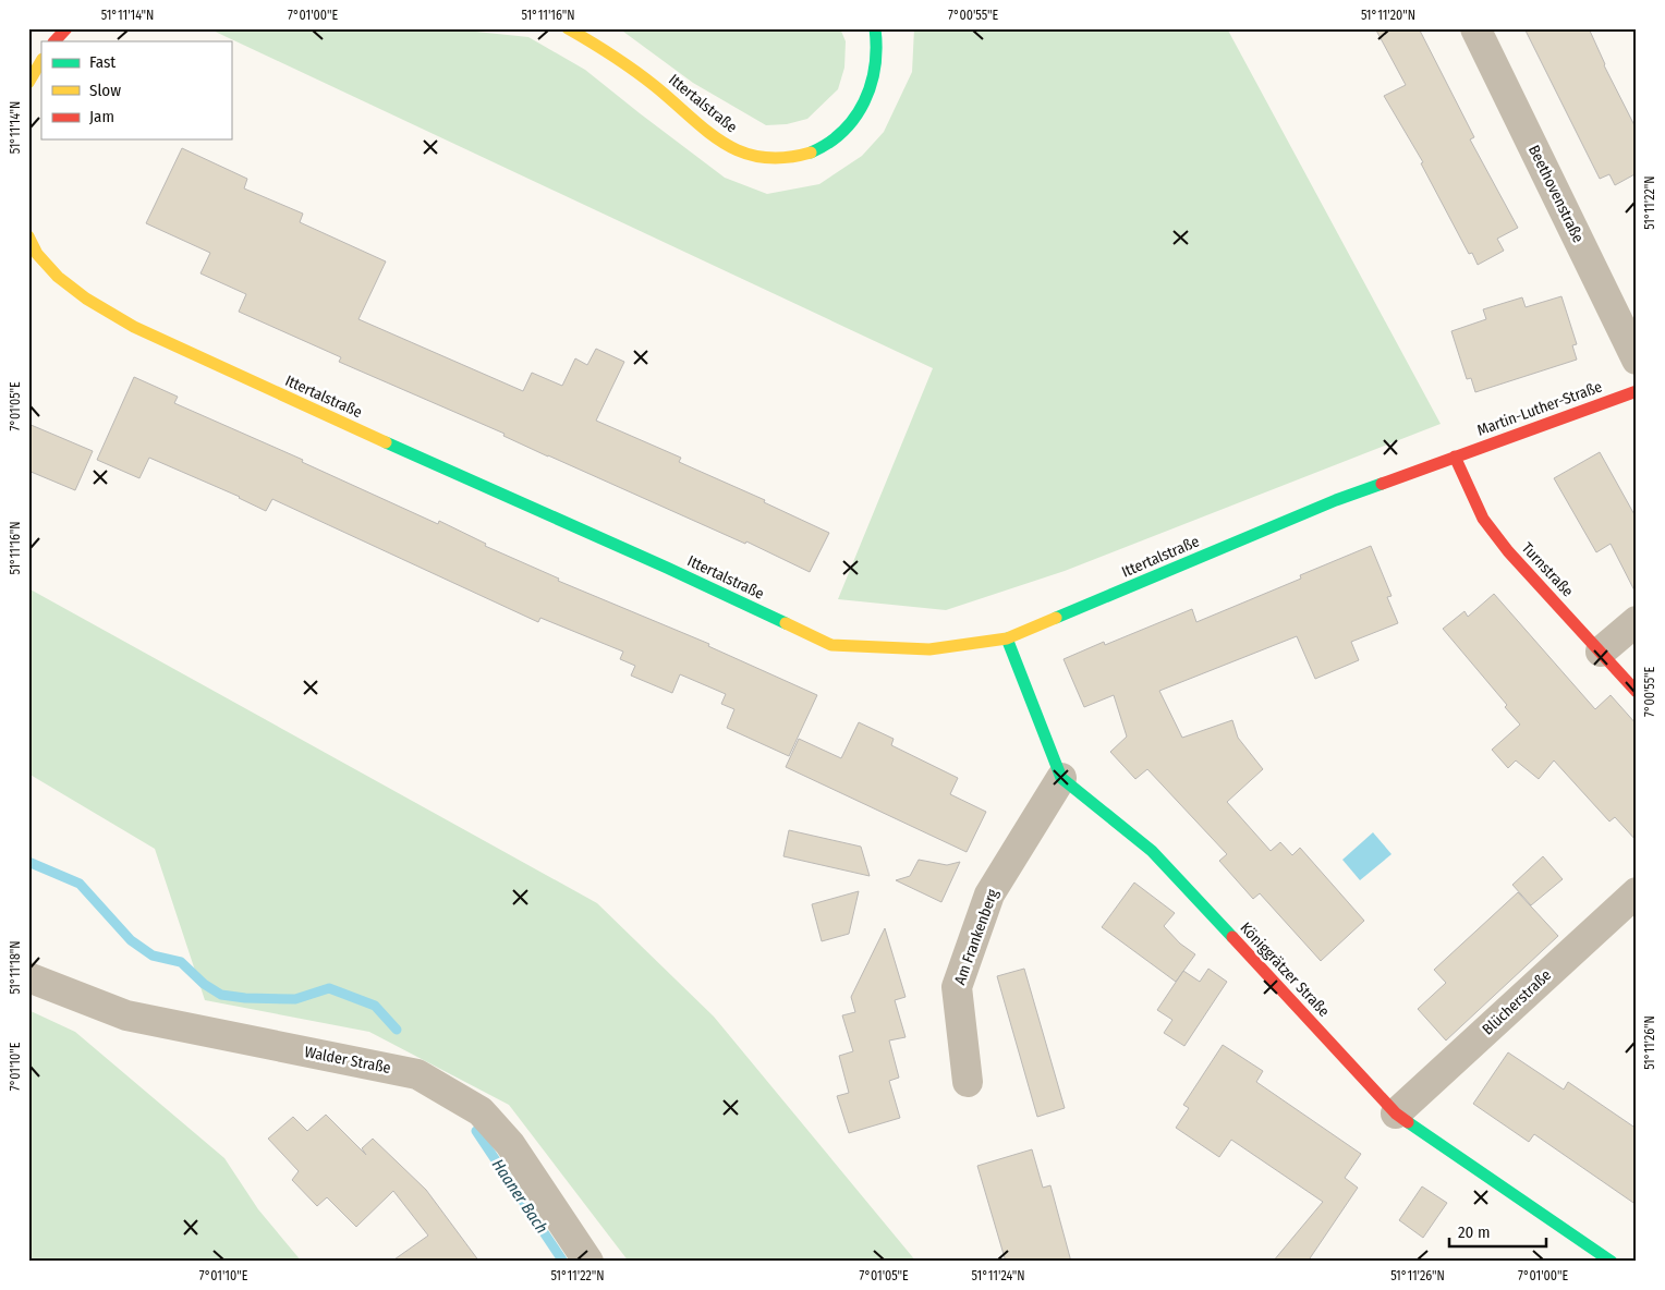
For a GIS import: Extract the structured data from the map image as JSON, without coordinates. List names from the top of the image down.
{
  "streets": {
    "main road": [
      "Ittertalstraße",
      "Martin-Luther-Straße",
      "Turnstraße",
      "Königgrätzer Straße"
    ],
    "street": [
      "Beethovenstraße",
      "Am Frankenberg",
      "Blücherstraße",
      "Walder Straße"
    ]
  },
  "crossings": [
    ["Ittertalstraße", "Martin-Luther-Straße"],
    ["Ittertalstraße", "Turnstraße"],
    ["Martin-Luther-Straße", "Turnstraße"],
    ["Am Frankenberg", "Königgrätzer Straße"],
    ["Königgrätzer Straße", "Blücherstraße"]
  ],
  "water": ["Haaner Bach"],
  "legend": ["Fast", "Slow", "Jam"],
  "scale_bar": "20 m",
  "coordinates": [
    "51°11'14\"N",
    "7°01'00\"E",
    "51°11'16\"N",
    "7°00'55\"E",
    "51°11'20\"N",
    "51°11'22\"N",
    "7°01'05\"E",
    "51°11'18\"N",
    "51°11'26\"N",
    "7°01'10\"E",
    "51°11'24\"N"
  ]
}
